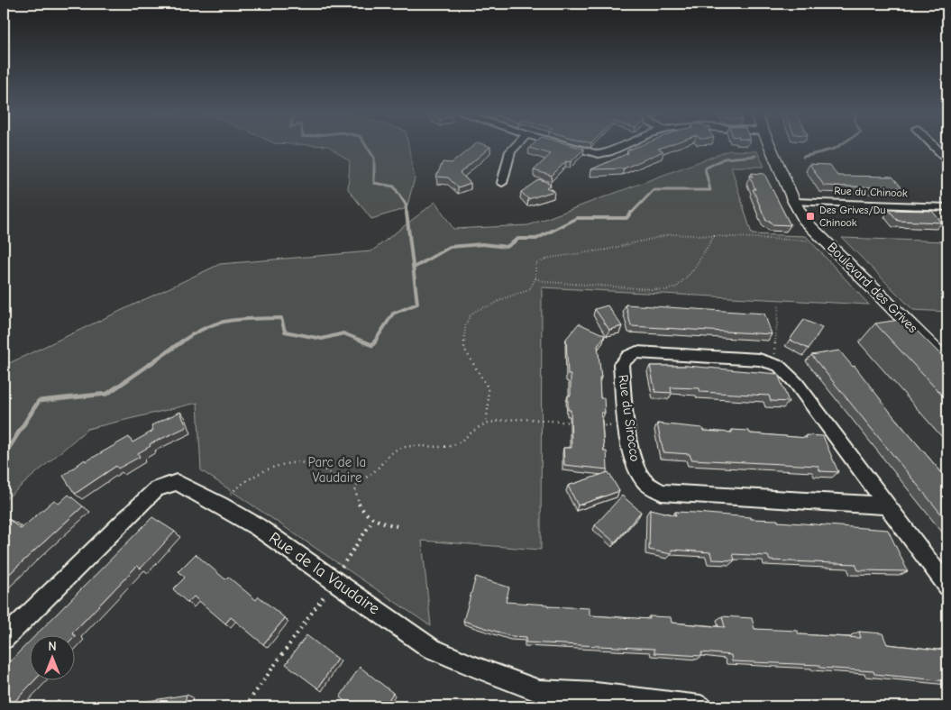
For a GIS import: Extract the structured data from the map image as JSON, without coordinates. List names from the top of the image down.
{
  "streets": {
    "street": [
      "Rue du Chinook",
      "Boulevard des Grives",
      "Rue du Sirocco",
      "Rue de la Vaudaire"
    ]
  },
  "crossings": [
    ["Rue du Chinook", "Boulevard des Grives"]
  ],
  "parks": ["Parc de la Vaudaire"],
  "places": {
    "transit": ["Des Grives/Du Chinook"]
  },
  "north": "top"
}
